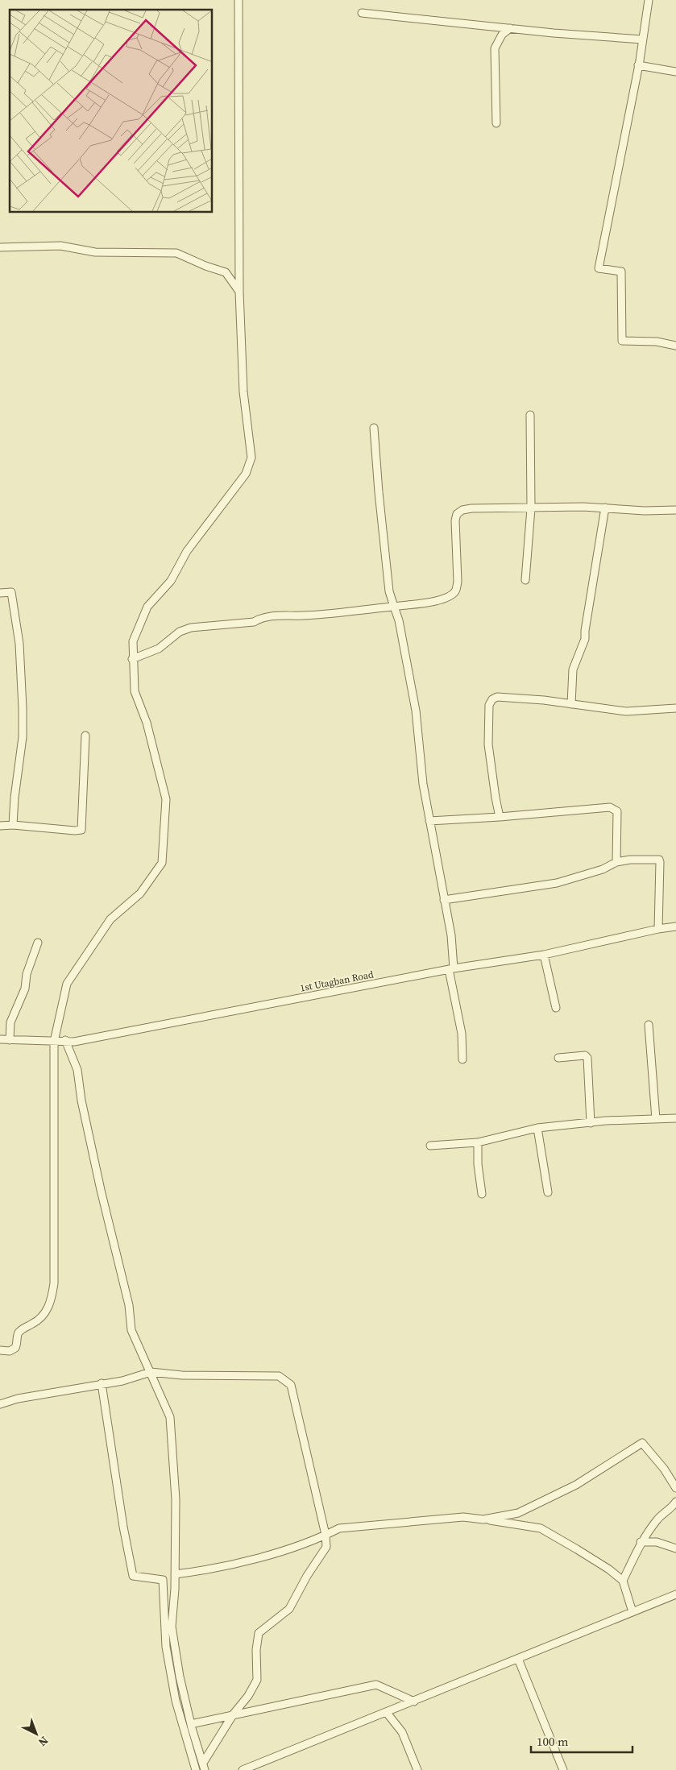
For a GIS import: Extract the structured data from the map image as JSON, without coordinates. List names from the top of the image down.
{
  "streets": {
    "street": ["1st Utagban Road"]
  },
  "scale_bar": "100 m",
  "north": "bottom right"
}
